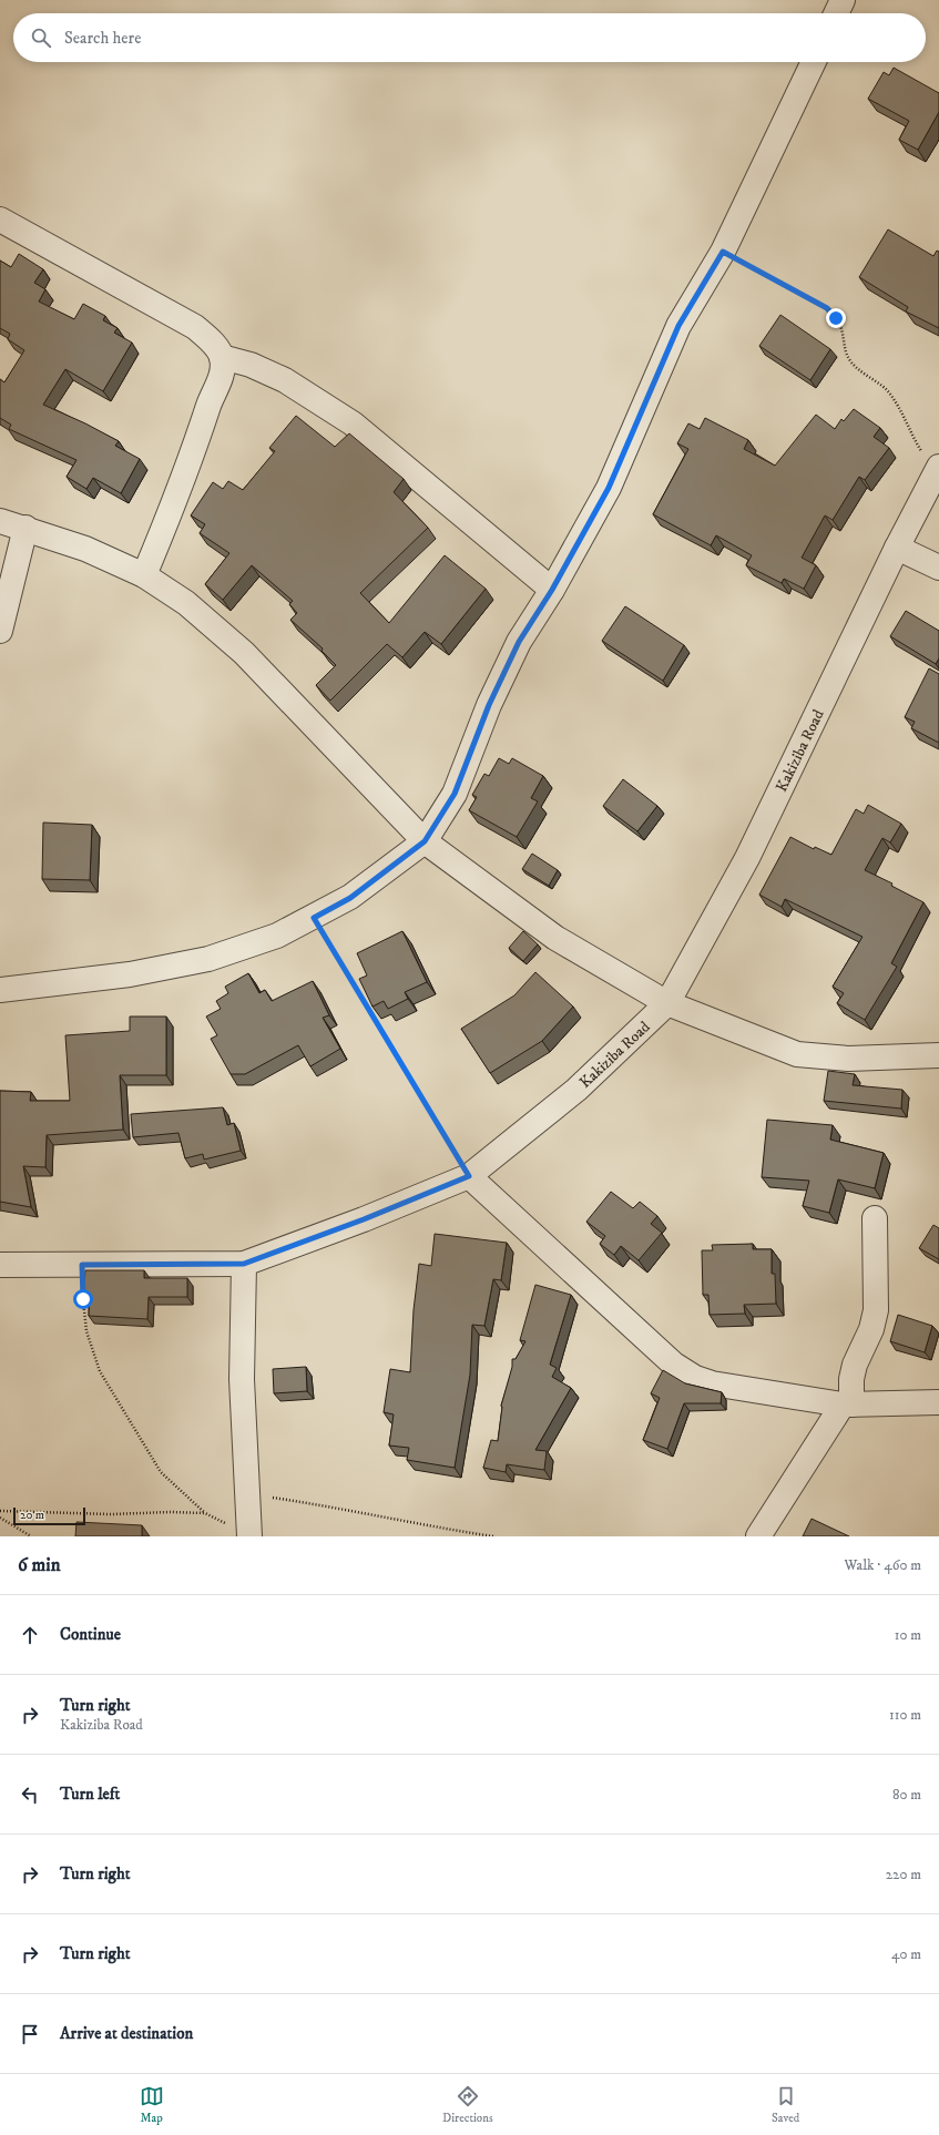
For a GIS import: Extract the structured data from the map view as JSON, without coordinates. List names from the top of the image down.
{
  "streets": {
    "street": ["Kakiziba Road"]
  },
  "scale_bar": "20 m",
  "page": {
    "search": "Search here",
    "scale": "20 m",
    "heading": ["6 min", "Walk · 460 m"],
    "list": [
      ["Continue", "10 m"],
      ["Turn right", "Kakiziba Road", "110 m"],
      ["Turn left", "80 m"],
      ["Turn right", "220 m"],
      ["Turn right", "40 m"],
      "Arrive at destination"
    ],
    "nav": ["Map", "Directions", "Saved"]
  }
}
